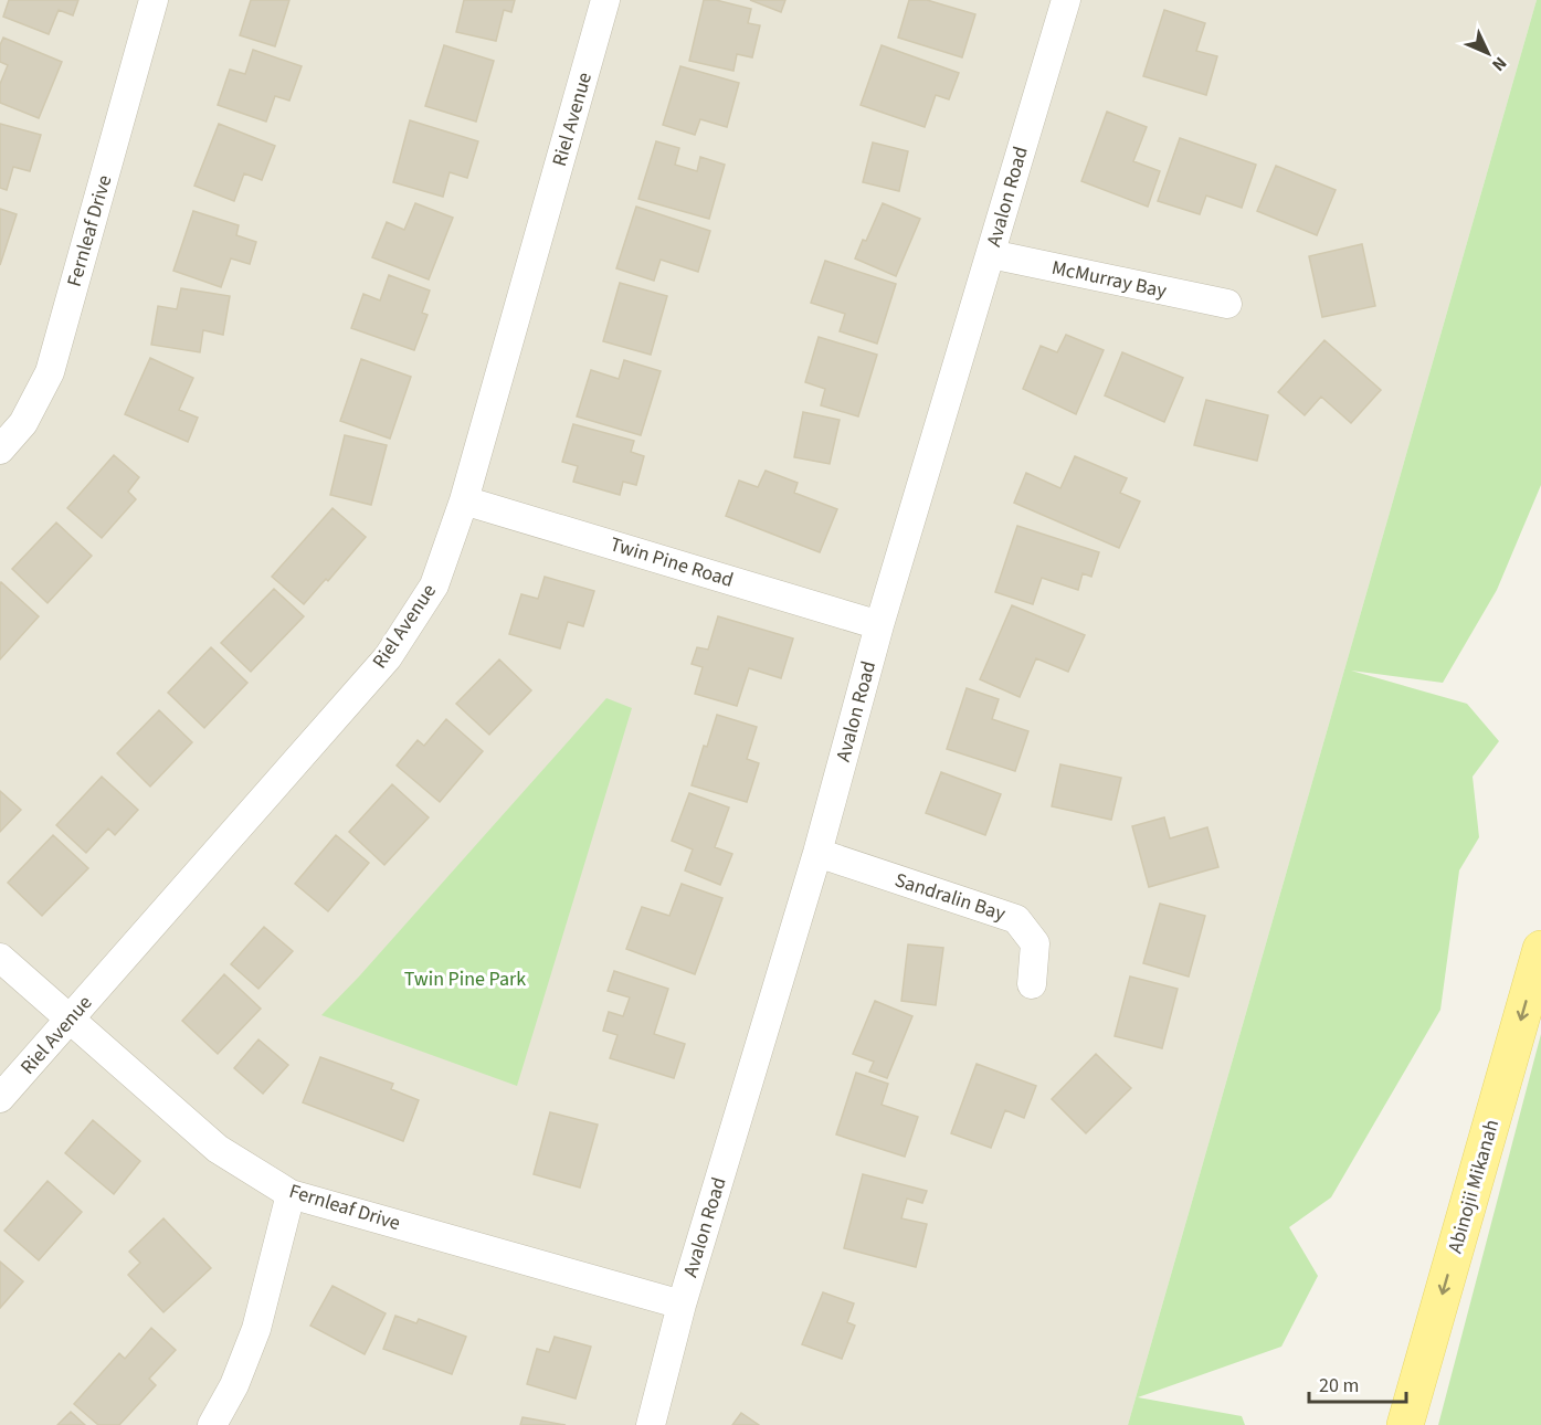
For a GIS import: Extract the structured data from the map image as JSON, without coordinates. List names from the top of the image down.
{
  "streets": {
    "main road": ["Abinojii Mikanah"],
    "street": [
      "Riel Avenue",
      "Avalon Road",
      "Fernleaf Drive",
      "McMurray Bay",
      "Twin Pine Road",
      "Sandralin Bay"
    ]
  },
  "crossings": [
    ["Riel Avenue", "Fernleaf Drive"],
    ["Riel Avenue", "Twin Pine Road"],
    ["Avalon Road", "Fernleaf Drive"],
    ["Avalon Road", "McMurray Bay"],
    ["Avalon Road", "Twin Pine Road"],
    ["Avalon Road", "Sandralin Bay"]
  ],
  "one_way": ["Abinojii Mikanah"],
  "parks": ["Twin Pine Park"],
  "scale_bar": "20 m",
  "north": "bottom right"
}
